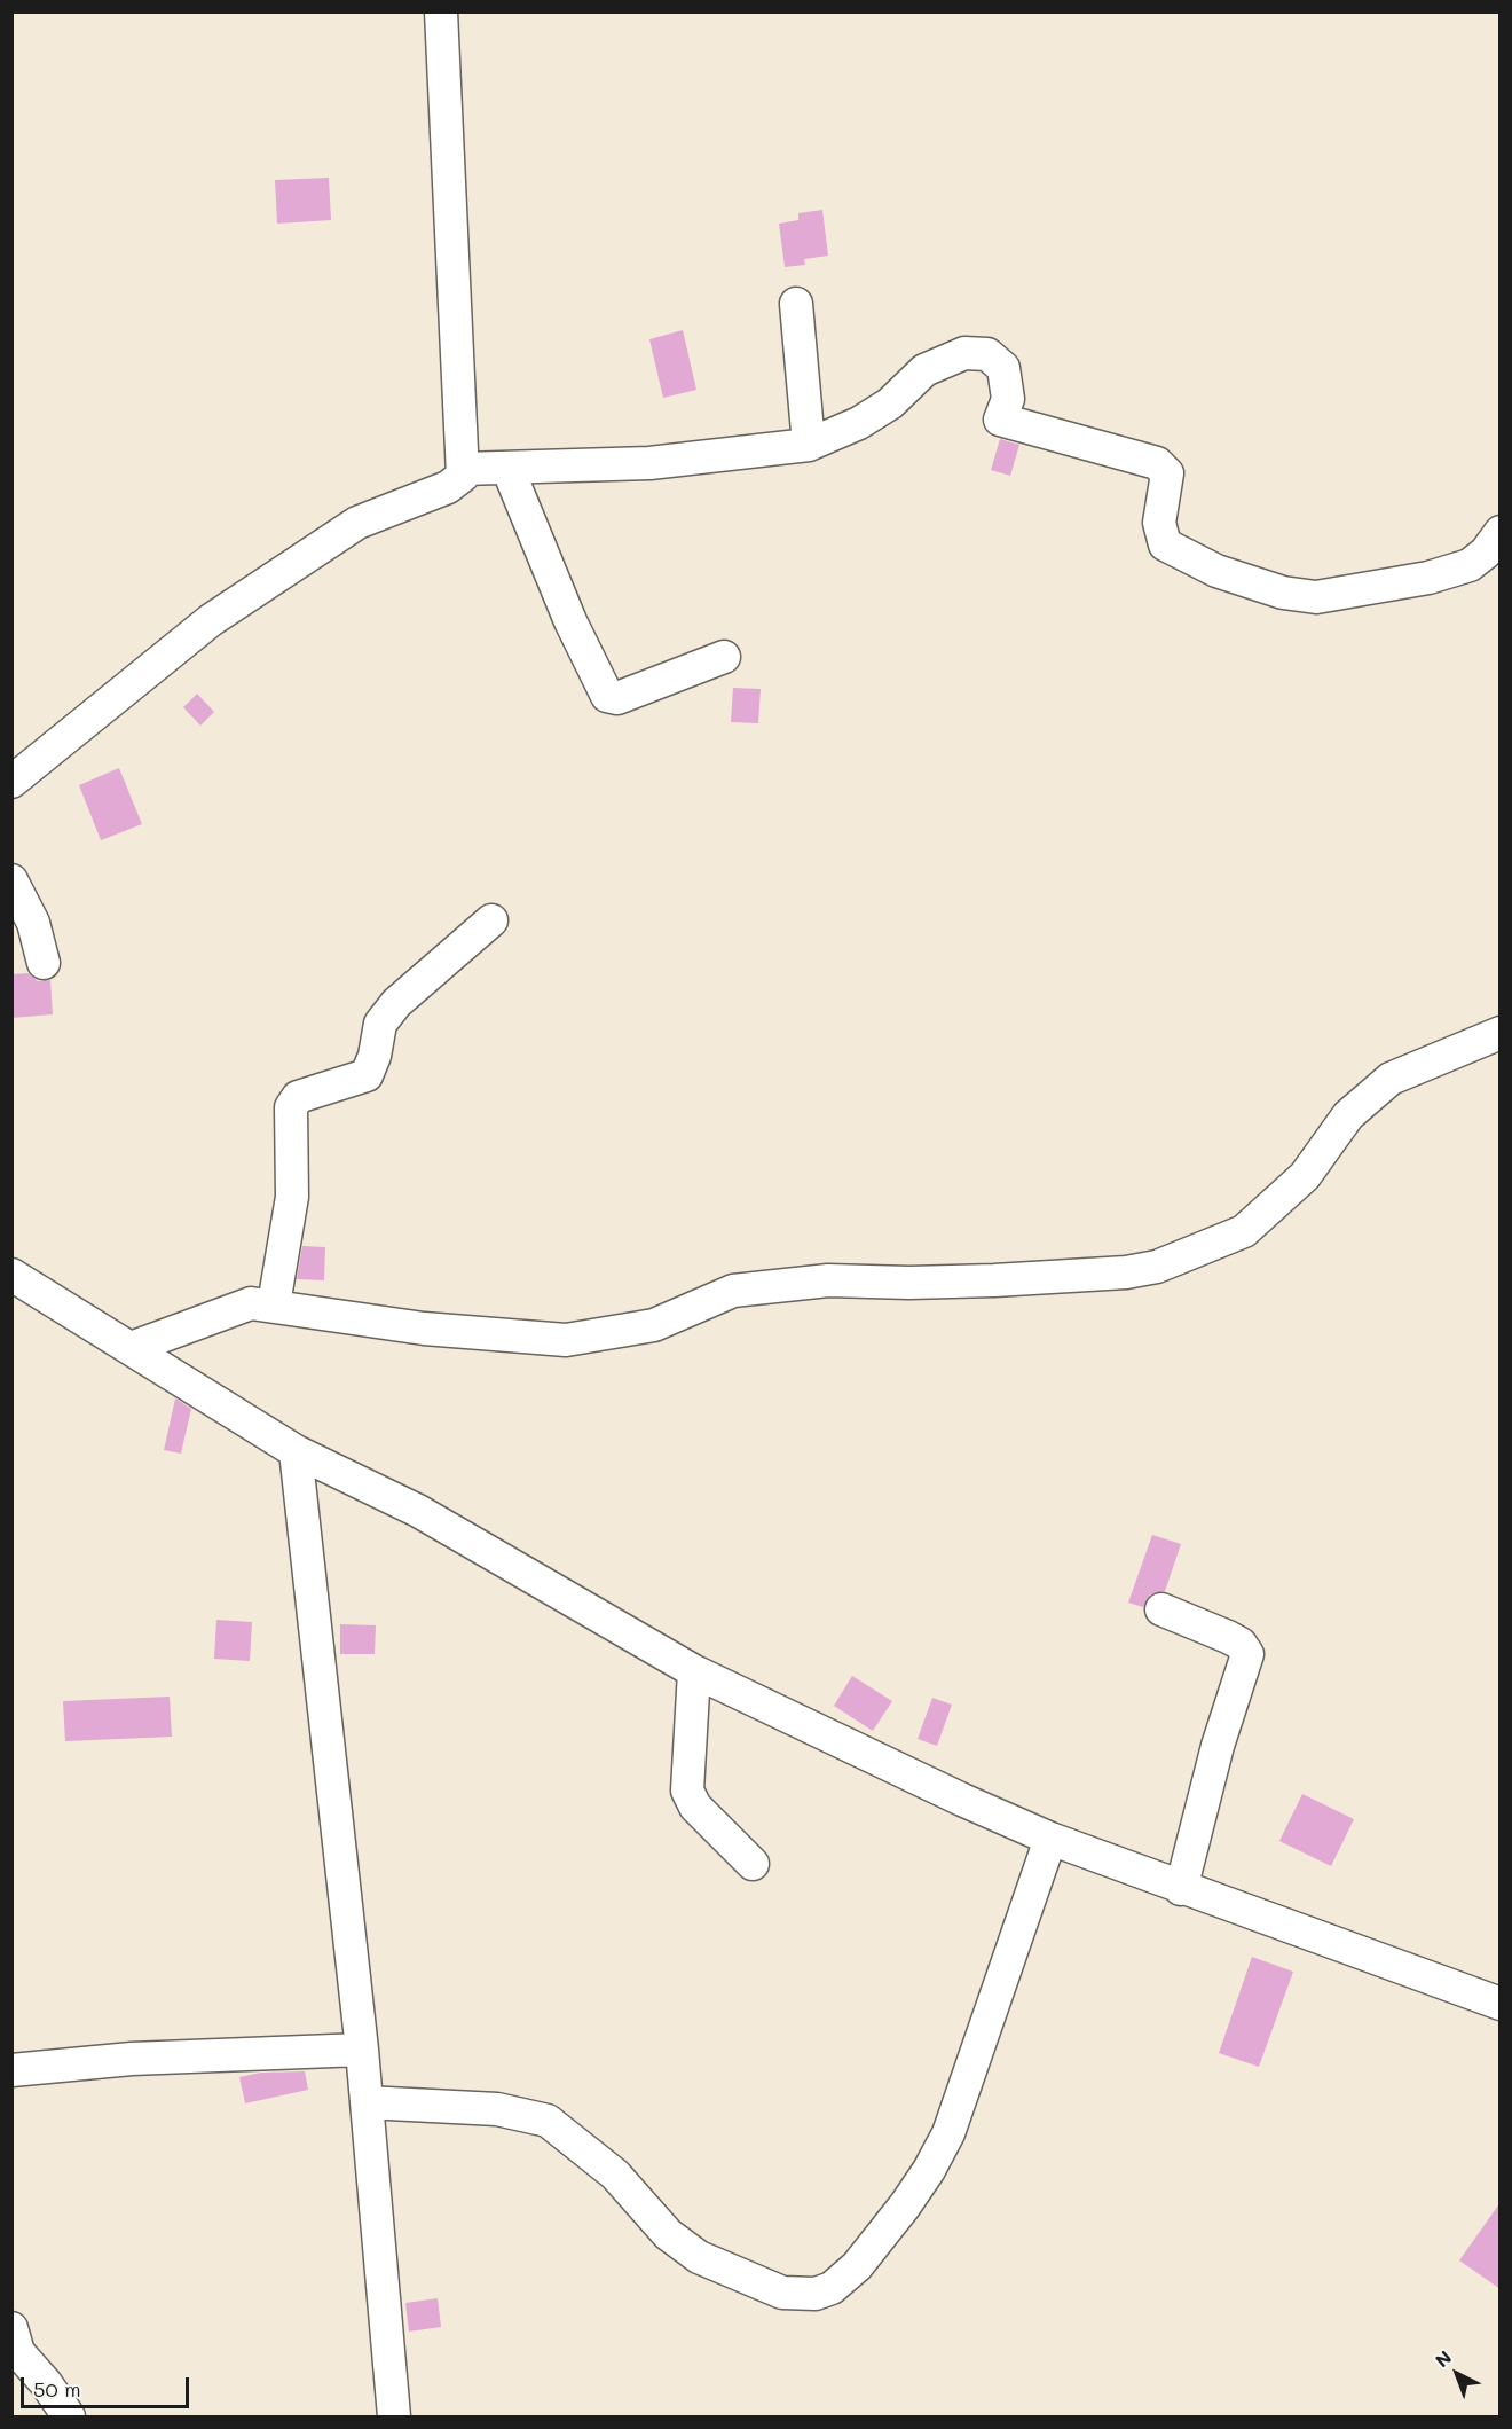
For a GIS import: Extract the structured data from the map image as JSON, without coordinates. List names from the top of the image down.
{
  "scale_bar": "50 m",
  "north": "top left"
}
